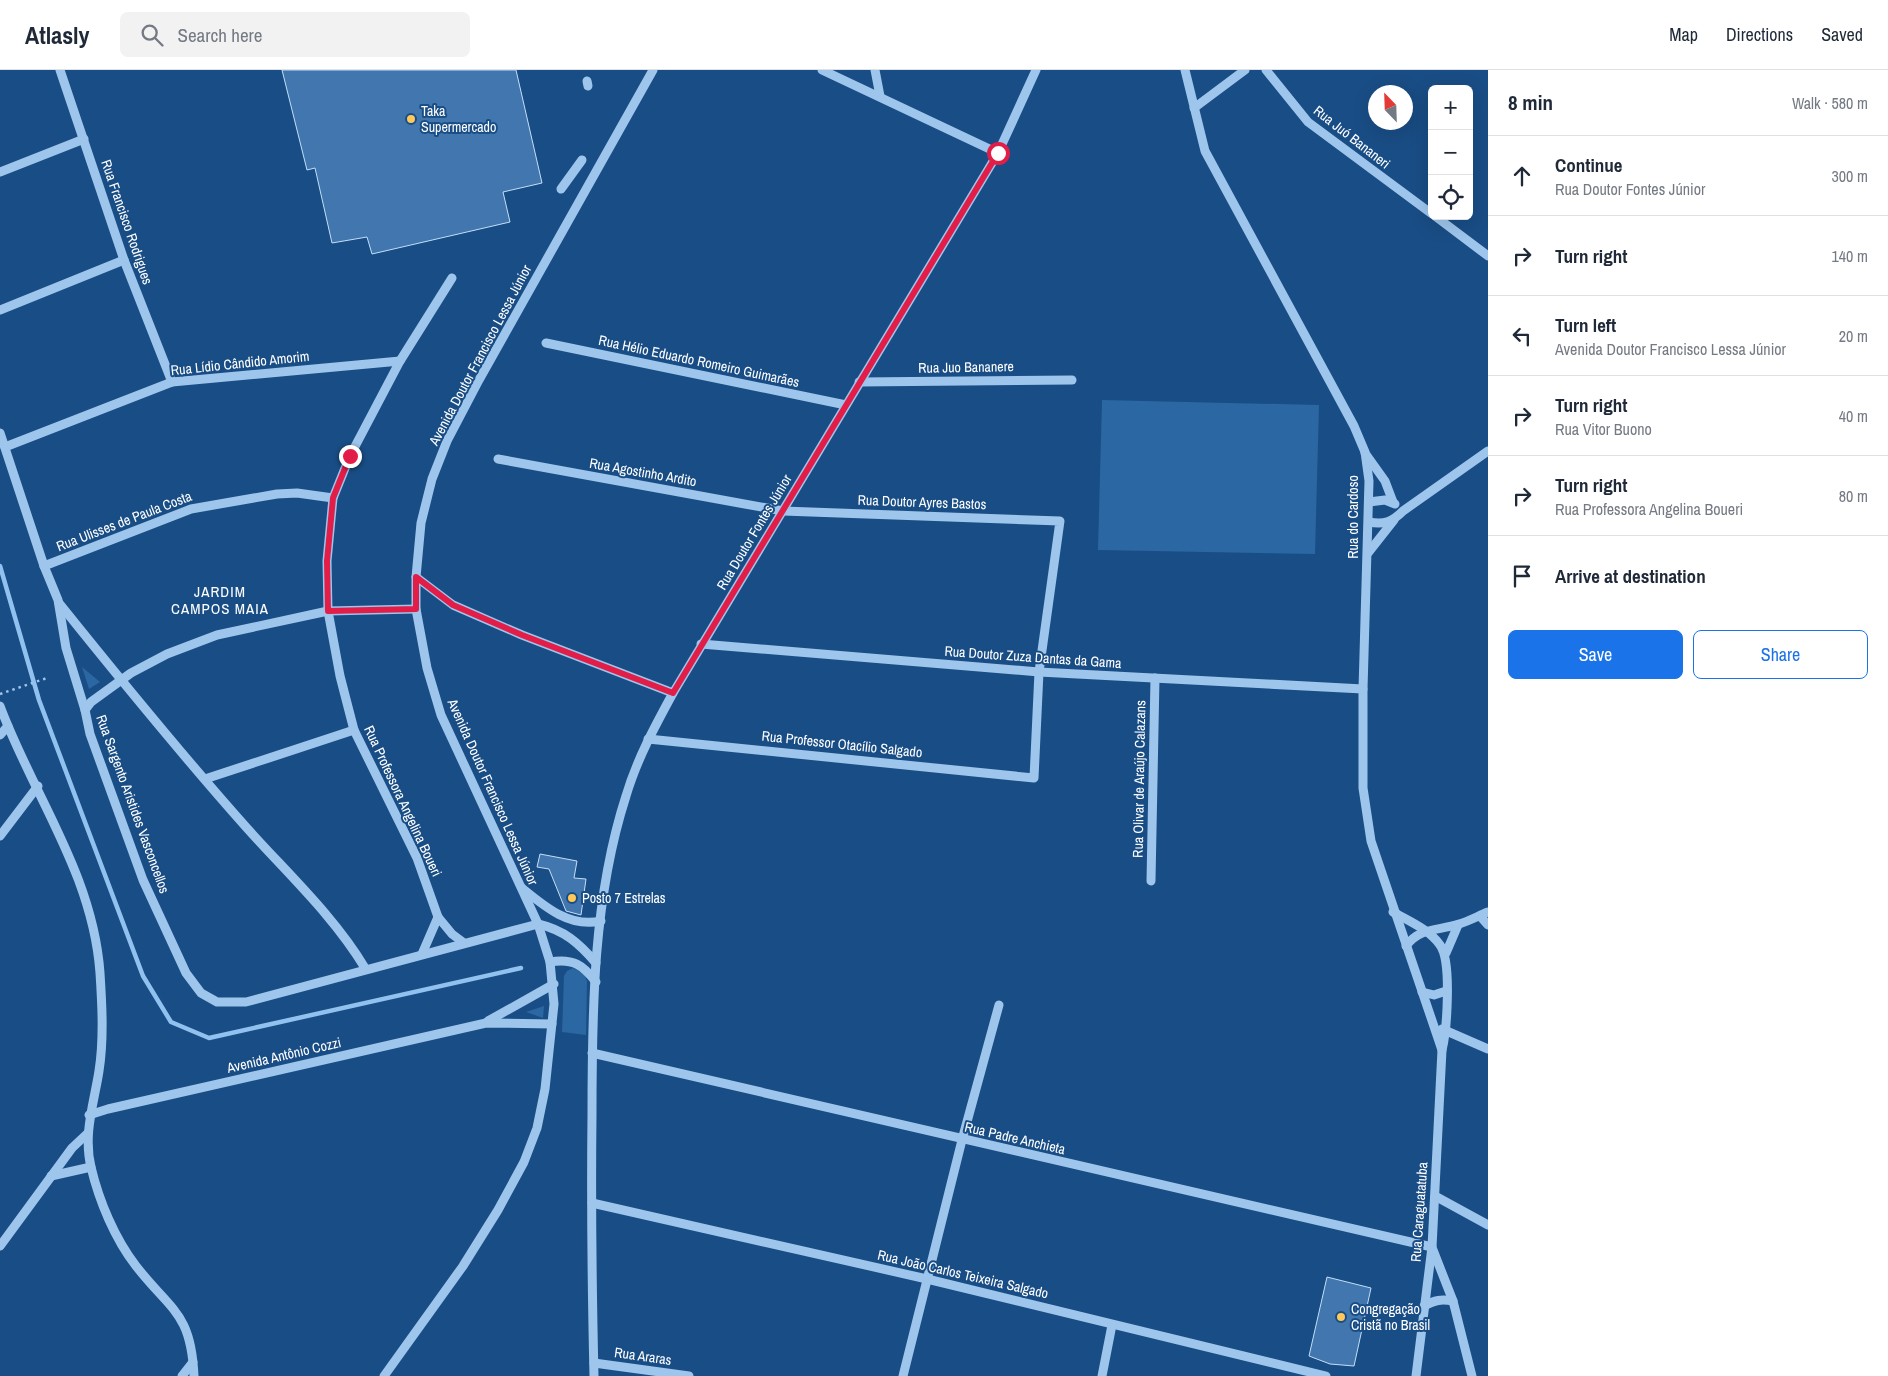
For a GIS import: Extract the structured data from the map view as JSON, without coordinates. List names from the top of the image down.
{
  "streets": {
    "street": [
      "Rua Juó Bananeri",
      "Rua Francisco Rodrigues",
      "Avenida Doutor Francisco Lessa Júnior",
      "Rua Hélio Eduardo Romeiro Guimarães",
      "Rua Lídio Cândido Amorim",
      "Rua Juo Bananere",
      "Rua Agostinho Ardito",
      "Rua Doutor Ayres Bastos",
      "Rua do Cardoso",
      "Rua Ulisses de Paula Costa",
      "Rua Doutor Fontes Júnior",
      "Rua Doutor Zuza Dantas da Gama",
      "Rua Professor Otacílio Salgado",
      "Rua Olivar de Araújo Calazans",
      "Rua Professora Angelina Boueri",
      "Rua Sargento Aristides Vasconcellos",
      "Avenida Antônio Cozzi",
      "Rua Padre Anchieta",
      "Rua Caraguatatuba",
      "Rua João Carlos Teixeira Salgado",
      "Rua Araras"
    ]
  },
  "crossings": [
    ["Rua Francisco Rodrigues", "Rua Lídio Cândido Amorim"],
    ["Avenida Doutor Francisco Lessa Júnior", "Rua Sargento Aristides Vasconcellos"],
    ["Avenida Doutor Francisco Lessa Júnior", "Avenida Antônio Cozzi"],
    ["Rua Hélio Eduardo Romeiro Guimarães", "Rua Doutor Fontes Júnior"],
    ["Rua Lídio Cândido Amorim", "Rua Professora Angelina Boueri"],
    ["Rua Lídio Cândido Amorim", "Rua Sargento Aristides Vasconcellos"],
    ["Rua Juo Bananere", "Rua Doutor Fontes Júnior"],
    ["Rua Agostinho Ardito", "Rua Doutor Ayres Bastos"],
    ["Rua Agostinho Ardito", "Rua Doutor Fontes Júnior"],
    ["Rua Doutor Ayres Bastos", "Rua Doutor Fontes Júnior"],
    ["Rua Doutor Ayres Bastos", "Rua Doutor Zuza Dantas da Gama"],
    ["Rua Doutor Ayres Bastos", "Rua Professor Otacílio Salgado"],
    ["Rua do Cardoso", "Rua Doutor Zuza Dantas da Gama"],
    ["Rua do Cardoso", "Rua Caraguatatuba"],
    ["Rua Ulisses de Paula Costa", "Rua Professora Angelina Boueri"],
    ["Rua Ulisses de Paula Costa", "Rua Sargento Aristides Vasconcellos"],
    ["Rua Doutor Fontes Júnior", "Rua Doutor Zuza Dantas da Gama"],
    ["Rua Doutor Fontes Júnior", "Rua Professor Otacílio Salgado"],
    ["Rua Doutor Fontes Júnior", "Rua Padre Anchieta"],
    ["Rua Doutor Fontes Júnior", "Rua João Carlos Teixeira Salgado"],
    ["Rua Doutor Fontes Júnior", "Rua Araras"],
    ["Rua Doutor Zuza Dantas da Gama", "Rua Professor Otacílio Salgado"],
    ["Rua Doutor Zuza Dantas da Gama", "Rua Olivar de Araújo Calazans"],
    ["Rua Professora Angelina Boueri", "Rua Sargento Aristides Vasconcellos"],
    ["Rua Padre Anchieta", "Rua Caraguatatuba"]
  ],
  "districts": ["JARDIM CAMPOS MAIA"],
  "places": ["Taka Supermercado", "Posto 7 Estrelas", "Congregação Cristã no Brasil"],
  "north": "top left",
  "page": {
    "header": "Atlasly",
    "search": "Search here",
    "nav": ["Map", "Directions", "Saved"],
    "heading": ["8 min", "Walk · 580 m"],
    "map_buttons": ["+", "−"],
    "list": [
      ["Continue", "Rua Doutor Fontes Júnior", "300 m"],
      ["Turn right", "140 m"],
      ["Turn left", "Avenida Doutor Francisco Lessa Júnior", "20 m"],
      ["Turn right", "Rua Vitor Buono", "40 m"],
      ["Turn right", "Rua Professora Angelina Boueri", "80 m"],
      "Arrive at destination"
    ],
    "buttons": ["Save", "Share"]
  }
}
